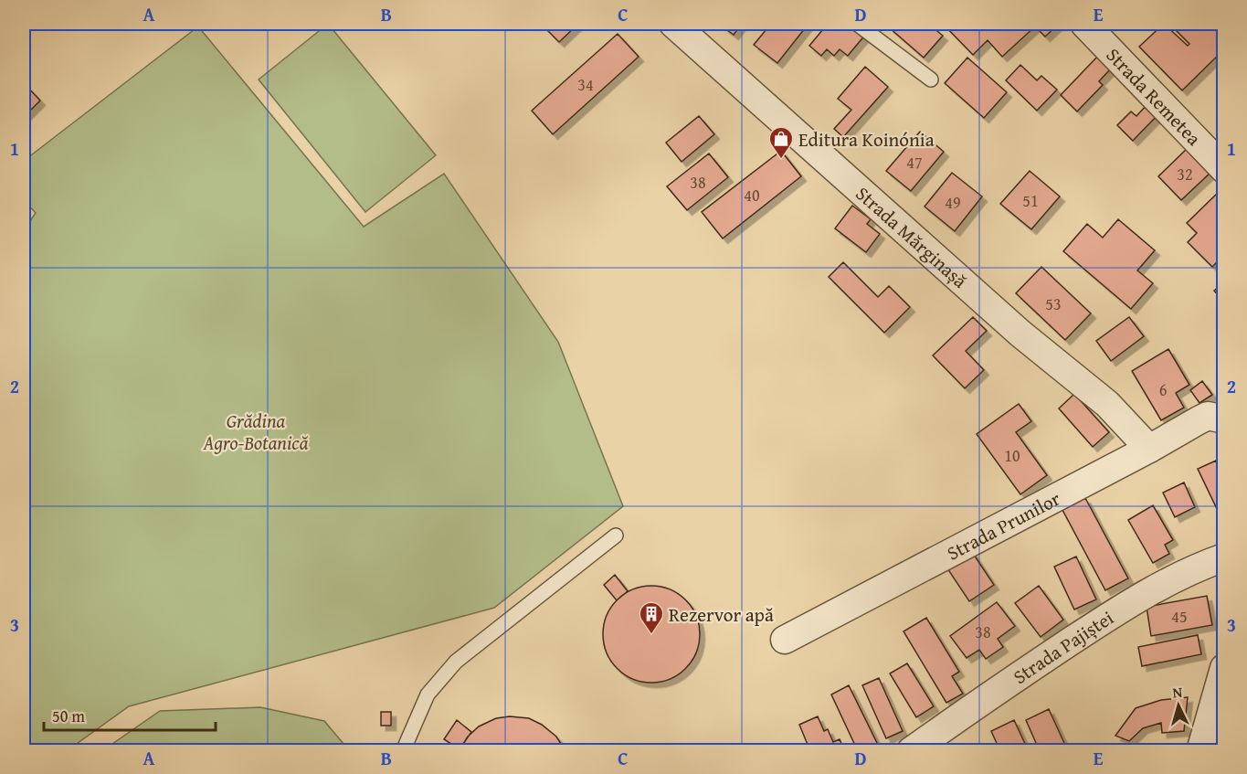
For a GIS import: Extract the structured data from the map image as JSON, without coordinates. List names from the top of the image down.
{
  "streets": {
    "street": [
      "Strada Remetea",
      "Strada Mărginașă",
      "Strada Prunilor",
      "Strada Pajiștei"
    ]
  },
  "crossings": [
    ["Strada Mărginașă", "Strada Prunilor"]
  ],
  "parks": ["Grădina Agro-Botanică"],
  "places": {
    "shop": ["Editura Koinónia"],
    "building": ["Rezervor apă"]
  },
  "house_numbers": [
    "34",
    "47",
    "32",
    "38",
    "40",
    "51",
    "49",
    "53",
    "6",
    "10",
    "45",
    "38"
  ],
  "scale_bar": "50 m",
  "north": "top",
  "grid": {
    "columns": [
      "A",
      "B",
      "C",
      "D",
      "E"
    ],
    "rows": ["1", "2", "3"]
  }
}
